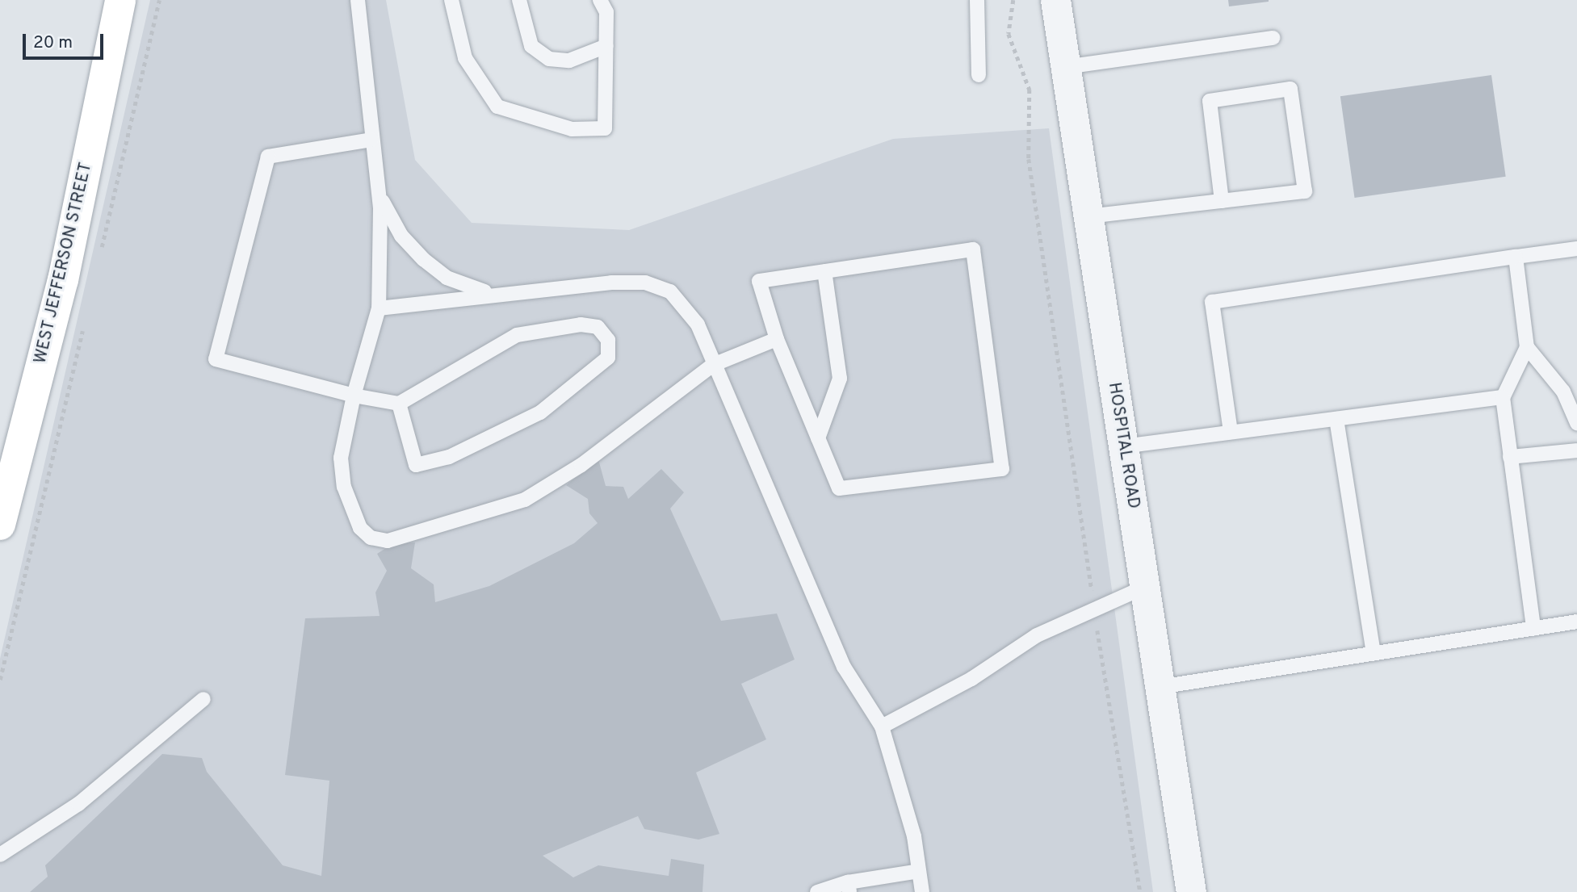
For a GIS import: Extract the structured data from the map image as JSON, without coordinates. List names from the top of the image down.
{
  "streets": {
    "main road": ["WEST JEFFERSON STREET"],
    "street": ["HOSPITAL ROAD"]
  },
  "scale_bar": "20 m"
}
